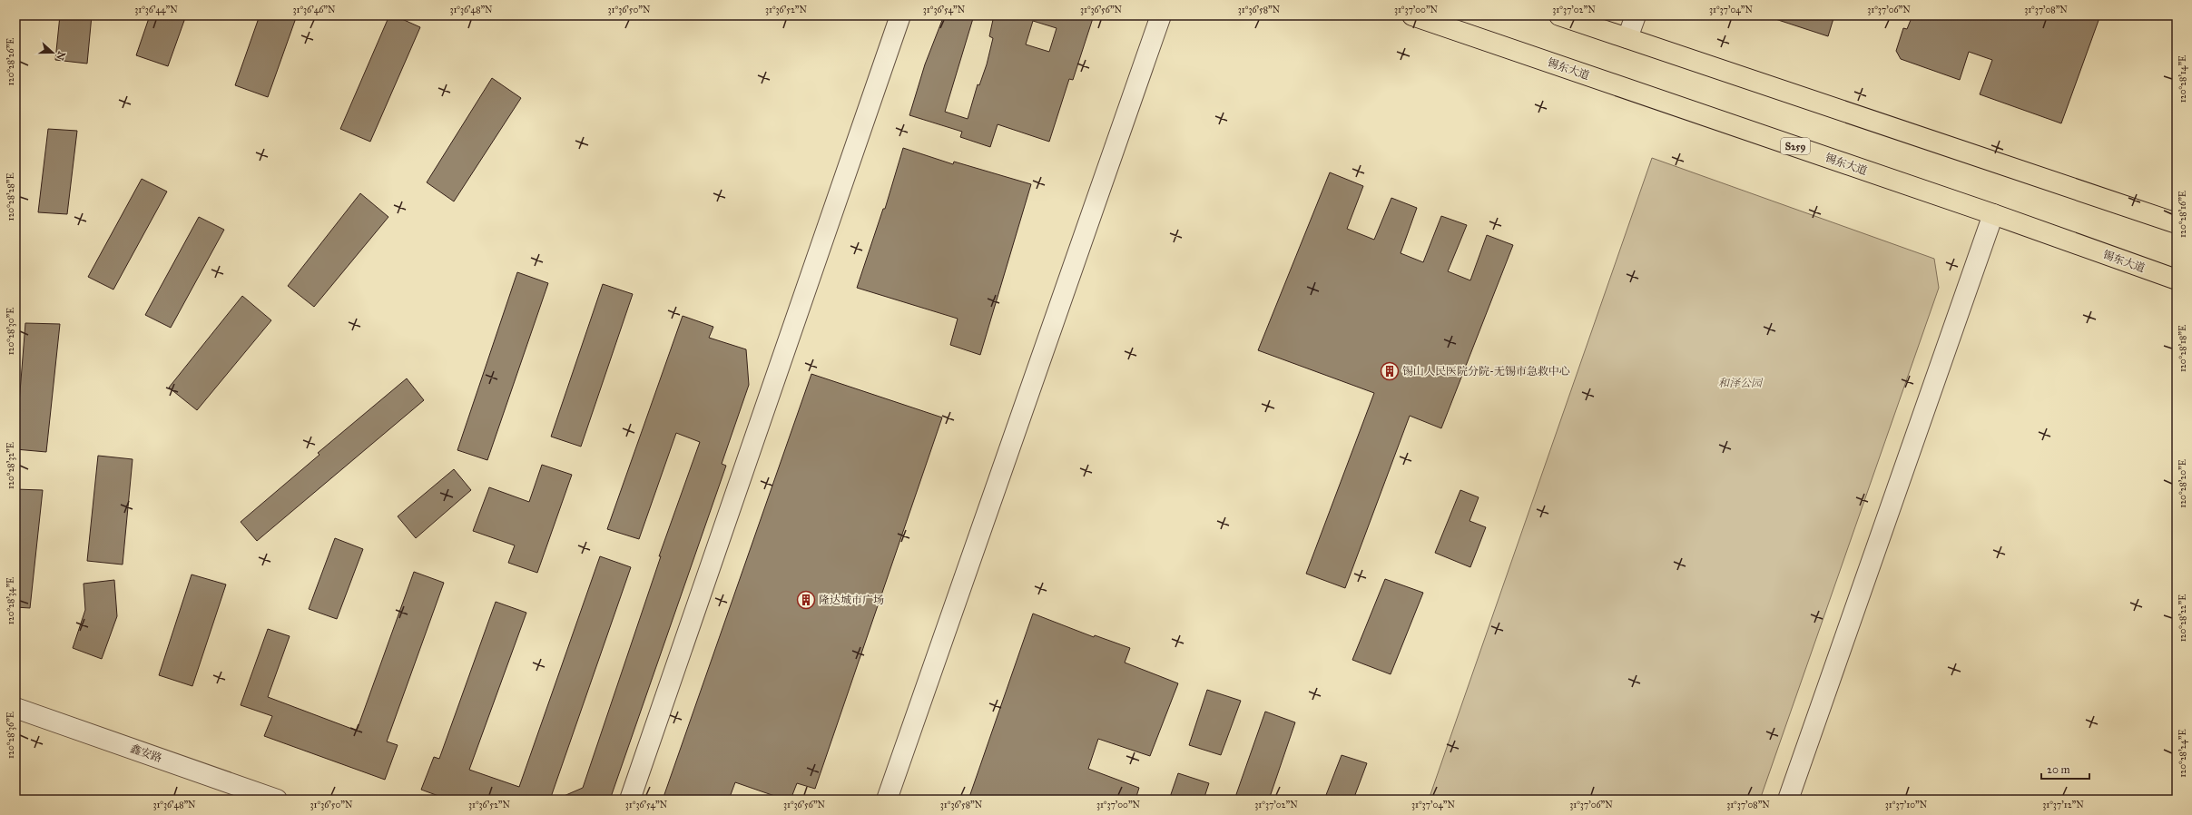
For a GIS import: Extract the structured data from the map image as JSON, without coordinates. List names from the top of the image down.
{
  "streets": {
    "main road": ["锡东大道", "S259"],
    "street": ["鑫安路"]
  },
  "parks": ["和泽公园"],
  "places": {
    "building": ["锡山人民医院分院-无锡市急救中心", "隆达城市广场"]
  },
  "scale_bar": "20 m",
  "north": "right",
  "coordinates": [
    "31°36'44\"N",
    "31°36'46\"N",
    "31°36'48\"N",
    "31°36'50\"N",
    "31°36'52\"N",
    "31°36'54\"N",
    "31°36'56\"N",
    "31°36'58\"N",
    "31°37'00\"N",
    "31°37'02\"N",
    "31°37'04\"N",
    "31°37'06\"N",
    "31°37'08\"N",
    "120°28'26\"E",
    "120°28'14\"E",
    "120°28'28\"E",
    "120°28'16\"E",
    "120°28'30\"E",
    "120°28'18\"E",
    "120°28'32\"E",
    "120°28'20\"E",
    "120°28'34\"E",
    "120°28'22\"E",
    "120°28'36\"E",
    "120°28'24\"E",
    "31°37'10\"N",
    "31°37'12\"N"
  ]
}
